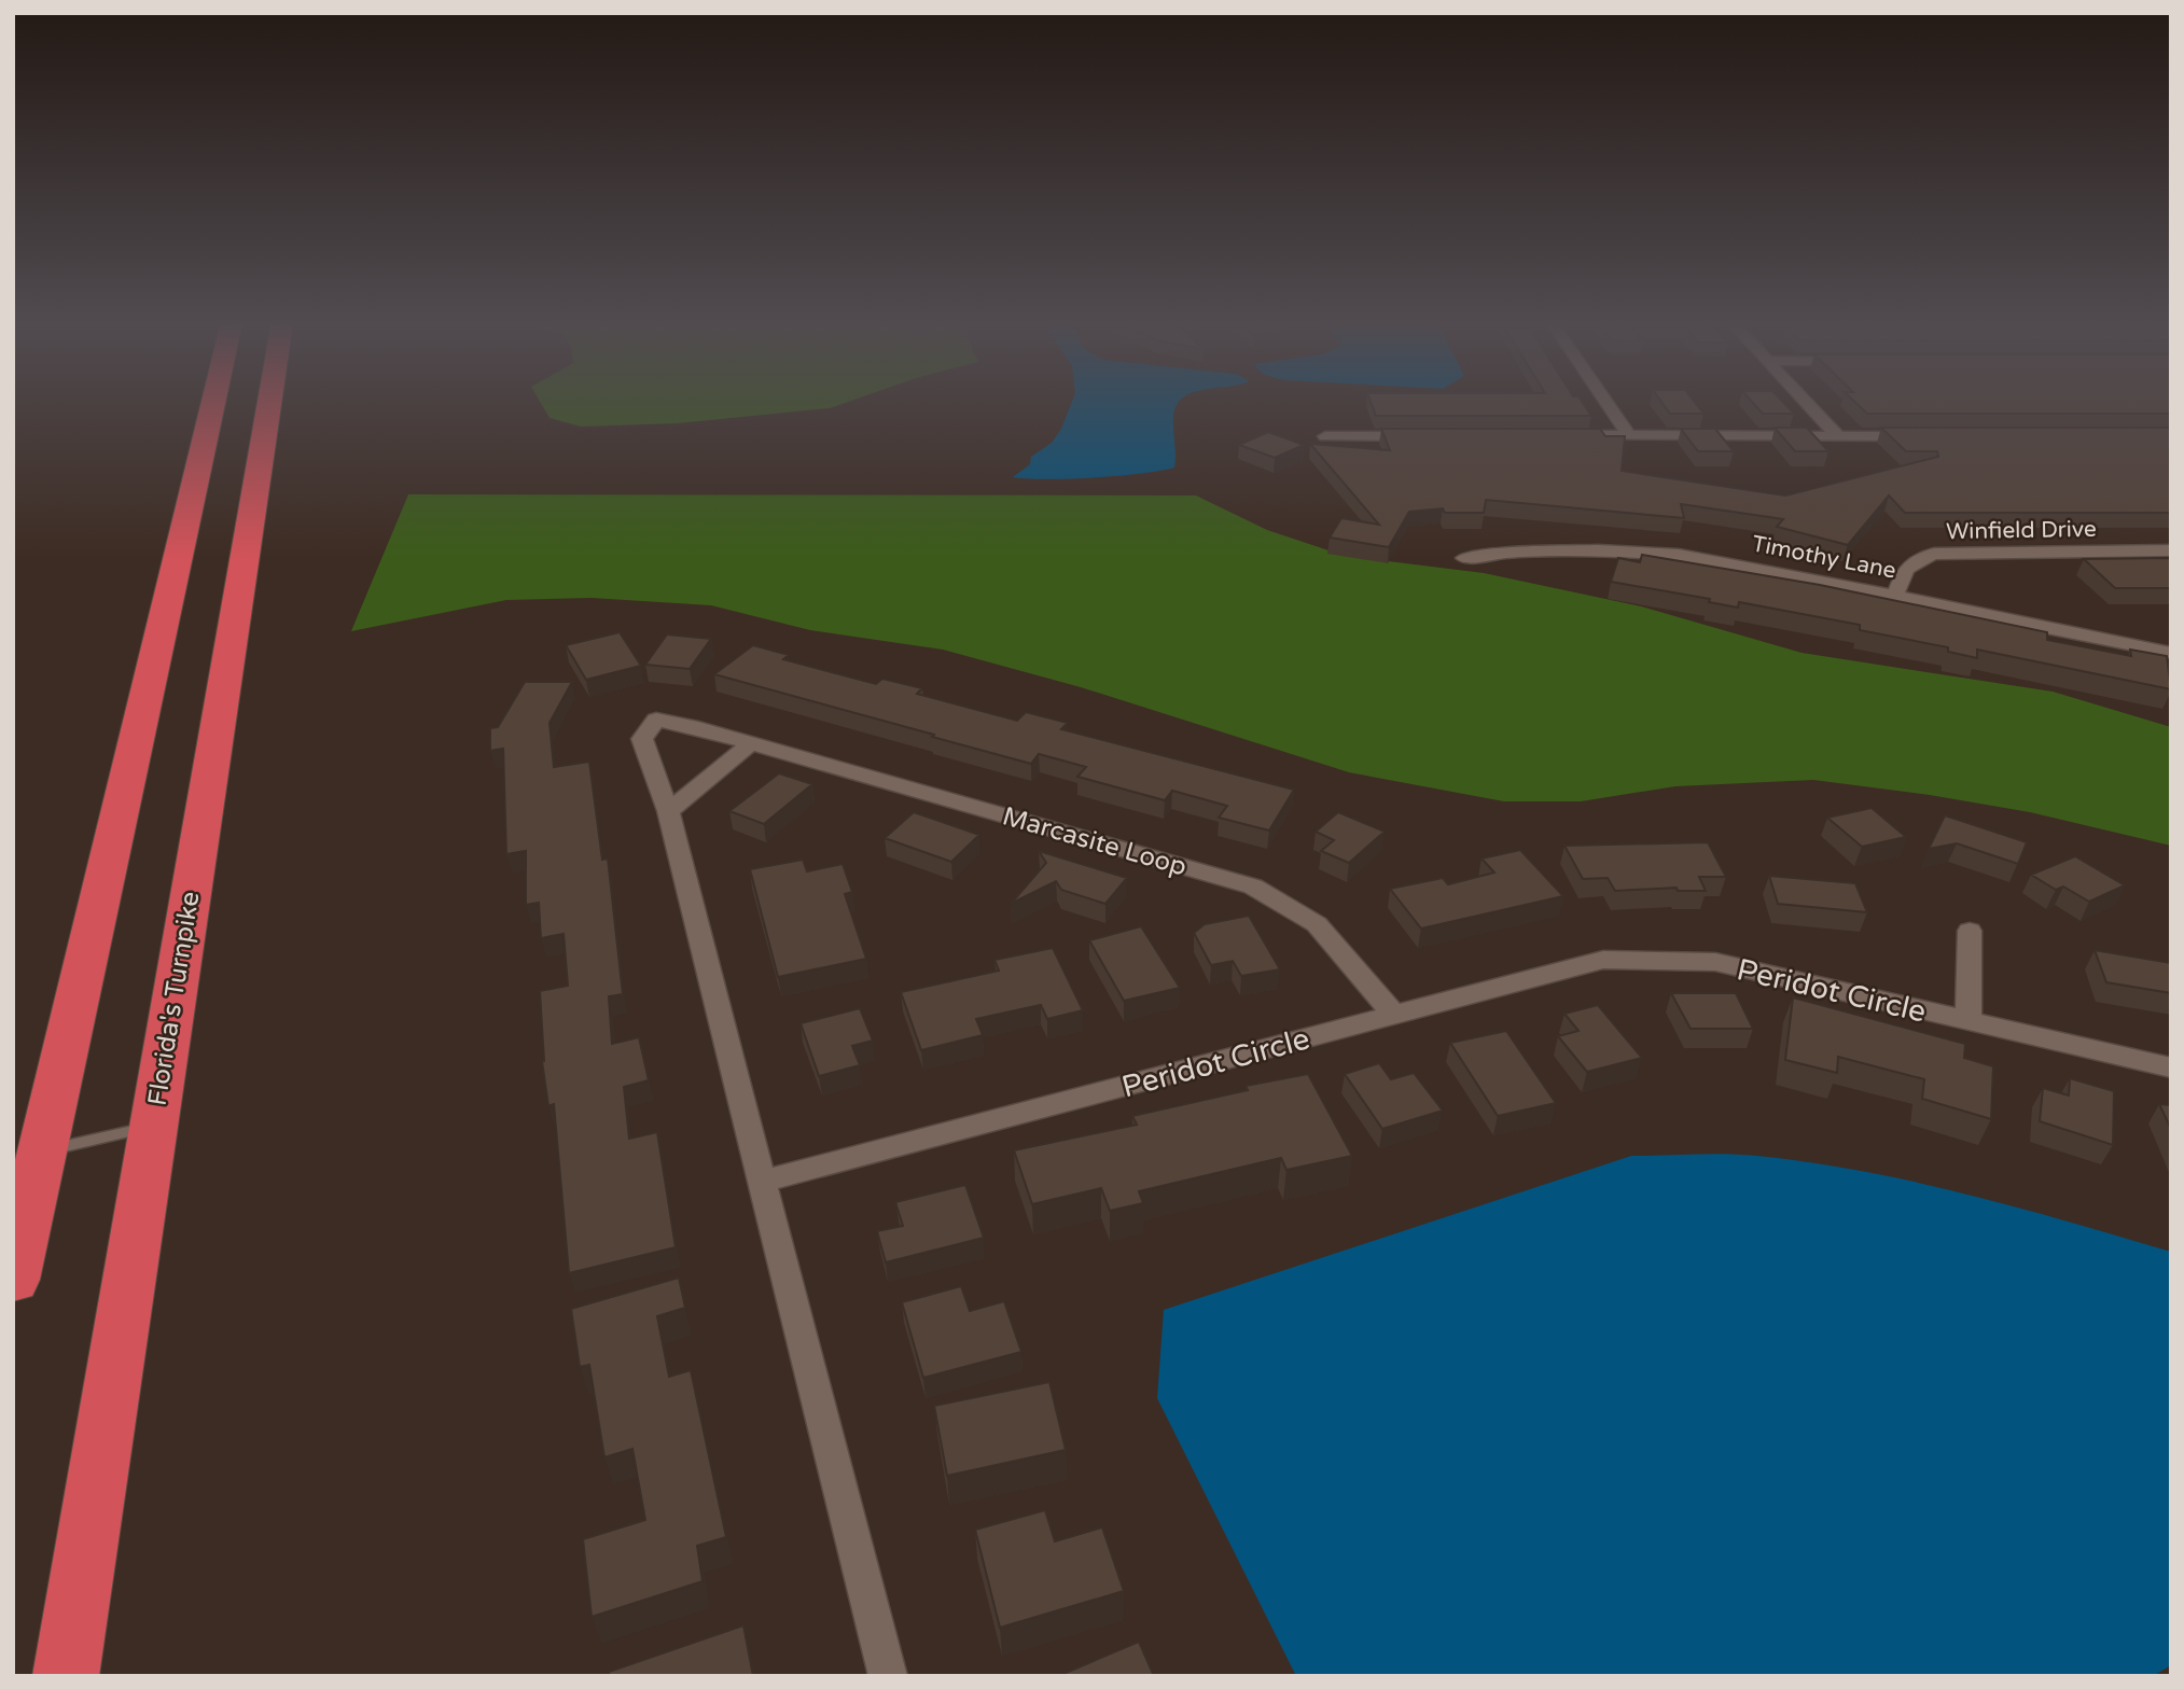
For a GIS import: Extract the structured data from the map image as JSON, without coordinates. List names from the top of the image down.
{
  "streets": {
    "highway": ["Florida's Turnpike"],
    "street": [
      "Winfield Drive",
      "Timothy Lane",
      "Marcasite Loop",
      "Peridot Circle"
    ]
  },
  "crossings": [
    ["Winfield Drive", "Timothy Lane"],
    ["Marcasite Loop", "Peridot Circle"]
  ]
}
